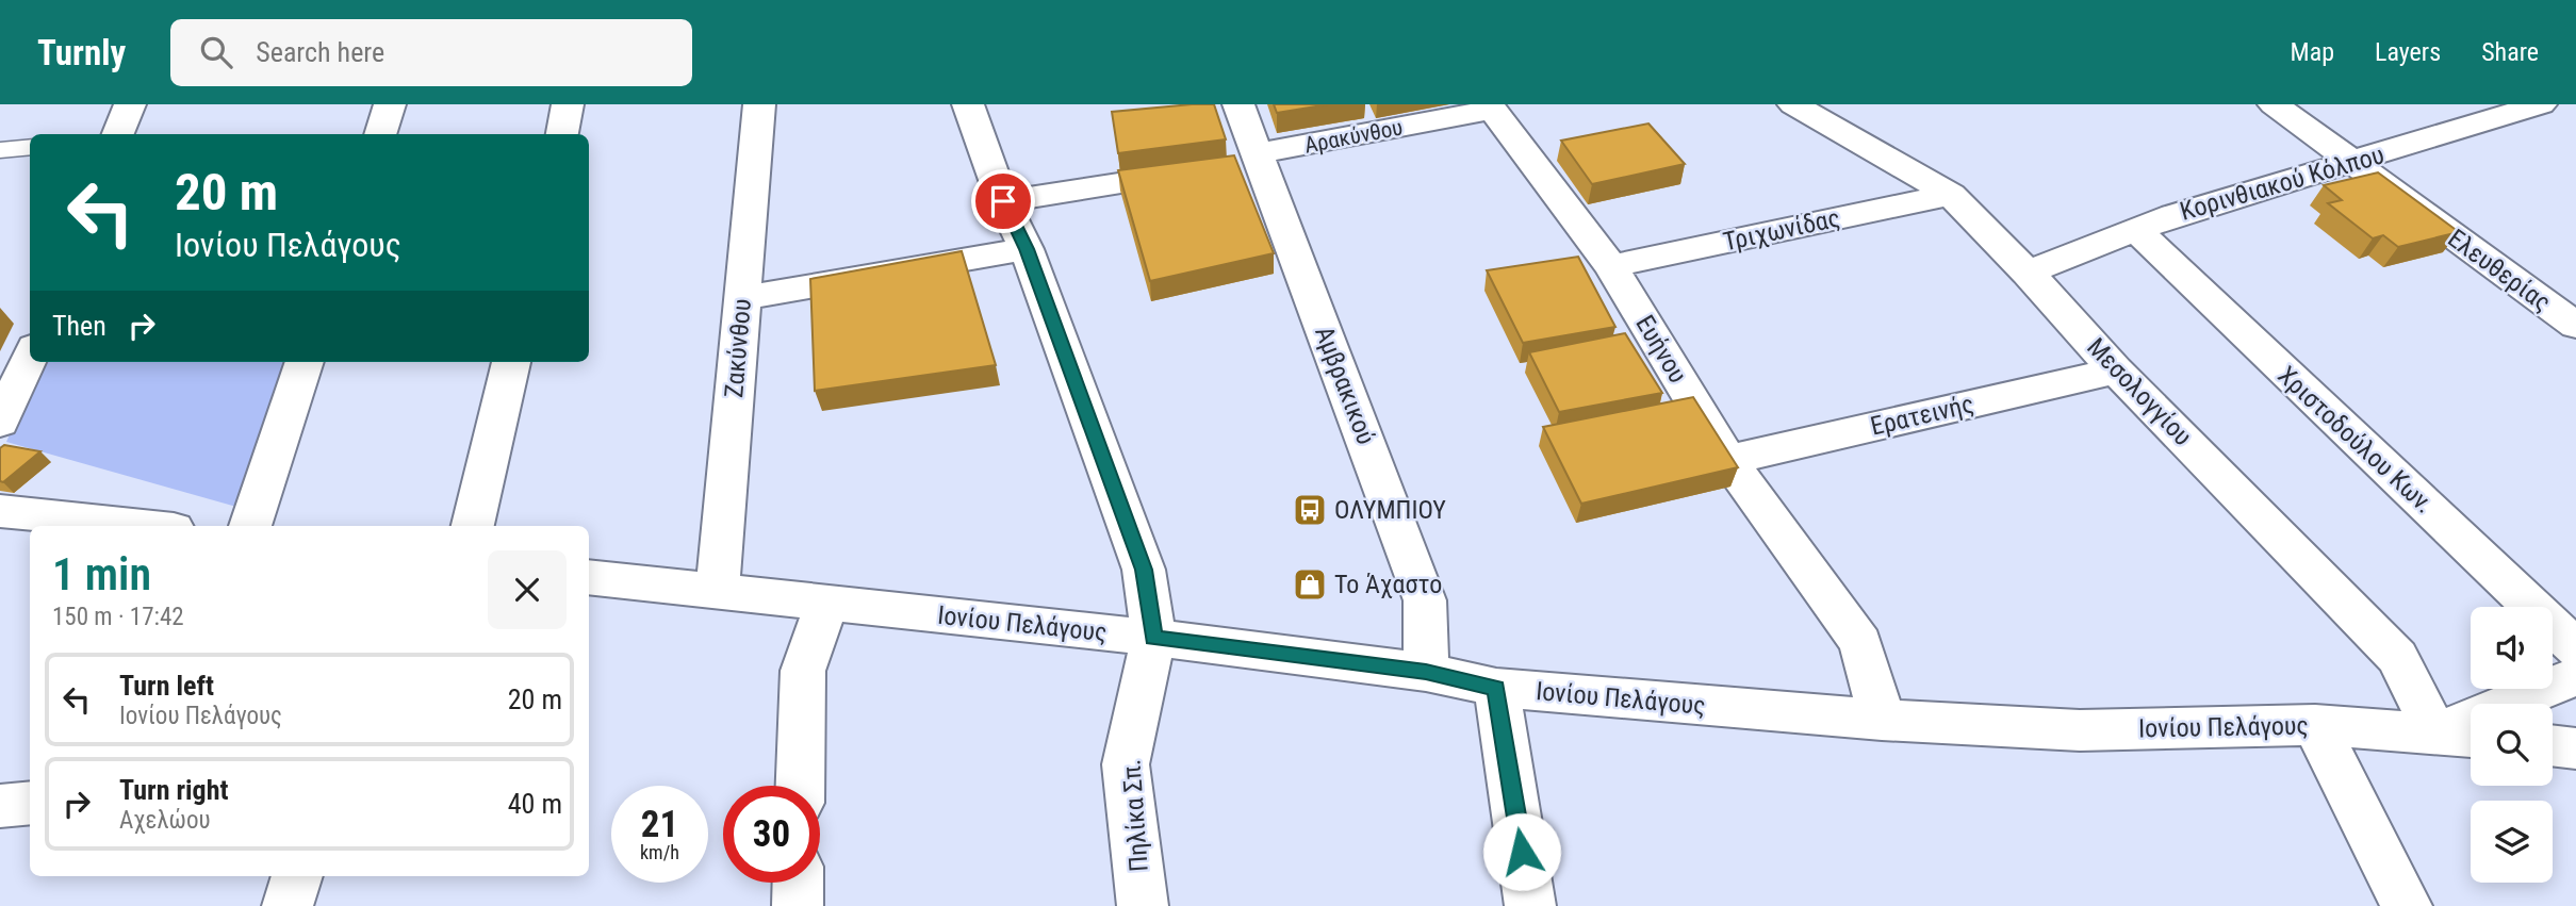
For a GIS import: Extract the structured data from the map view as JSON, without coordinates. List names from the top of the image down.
{
  "streets": {
    "street": [
      "Αρακύνθου",
      "Κορινθιακού Κόλπου",
      "Τριχωνίδας",
      "Ελευθερίας",
      "Ζακύνθου",
      "Ευήνου",
      "Αμβρακικού",
      "Μεσολογγίου",
      "Ερατεινής",
      "Χριστοδούλου Κων.",
      "Ιονίου Πελάγους",
      "Πηλίκα Σπ."
    ]
  },
  "crossings": [
    ["Αρακύνθου", "Ευήνου"],
    ["Αρακύνθου", "Αμβρακικού"],
    ["Κορινθιακού Κόλπου", "Ελευθερίας"],
    ["Κορινθιακού Κόλπου", "Μεσολογγίου"],
    ["Κορινθιακού Κόλπου", "Χριστοδούλου Κων."],
    ["Τριχωνίδας", "Ευήνου"],
    ["Τριχωνίδας", "Μεσολογγίου"],
    ["Ζακύνθου", "Ιονίου Πελάγους"],
    ["Ευήνου", "Ερατεινής"],
    ["Ευήνου", "Ιονίου Πελάγους"],
    ["Αμβρακικού", "Ιονίου Πελάγους"],
    ["Μεσολογγίου", "Ερατεινής"],
    ["Μεσολογγίου", "Ιονίου Πελάγους"],
    ["Ιονίου Πελάγους", "Πηλίκα Σπ."]
  ],
  "places": {
    "bus stop": ["ΟΛΥΜΠΙΟΥ"],
    "shop": ["Το Άχαστο"]
  },
  "page": {
    "header": "Turnly",
    "search": "Search here",
    "nav": ["Map", "Layers", "Share"],
    "turn": ["20 m", "Ιονίου Πελάγους"],
    "then": "Then",
    "heading": ["1 min", "150 m · 17:42"],
    "list": [
      {
        "name": "Turn left",
        "note": "Ιονίου Πελάγους",
        "value": "20 m"
      },
      {
        "name": "Turn right",
        "note": "Αχελώου",
        "value": "40 m"
      }
    ],
    "speed": "21 km/h",
    "limit": "30"
  }
}
